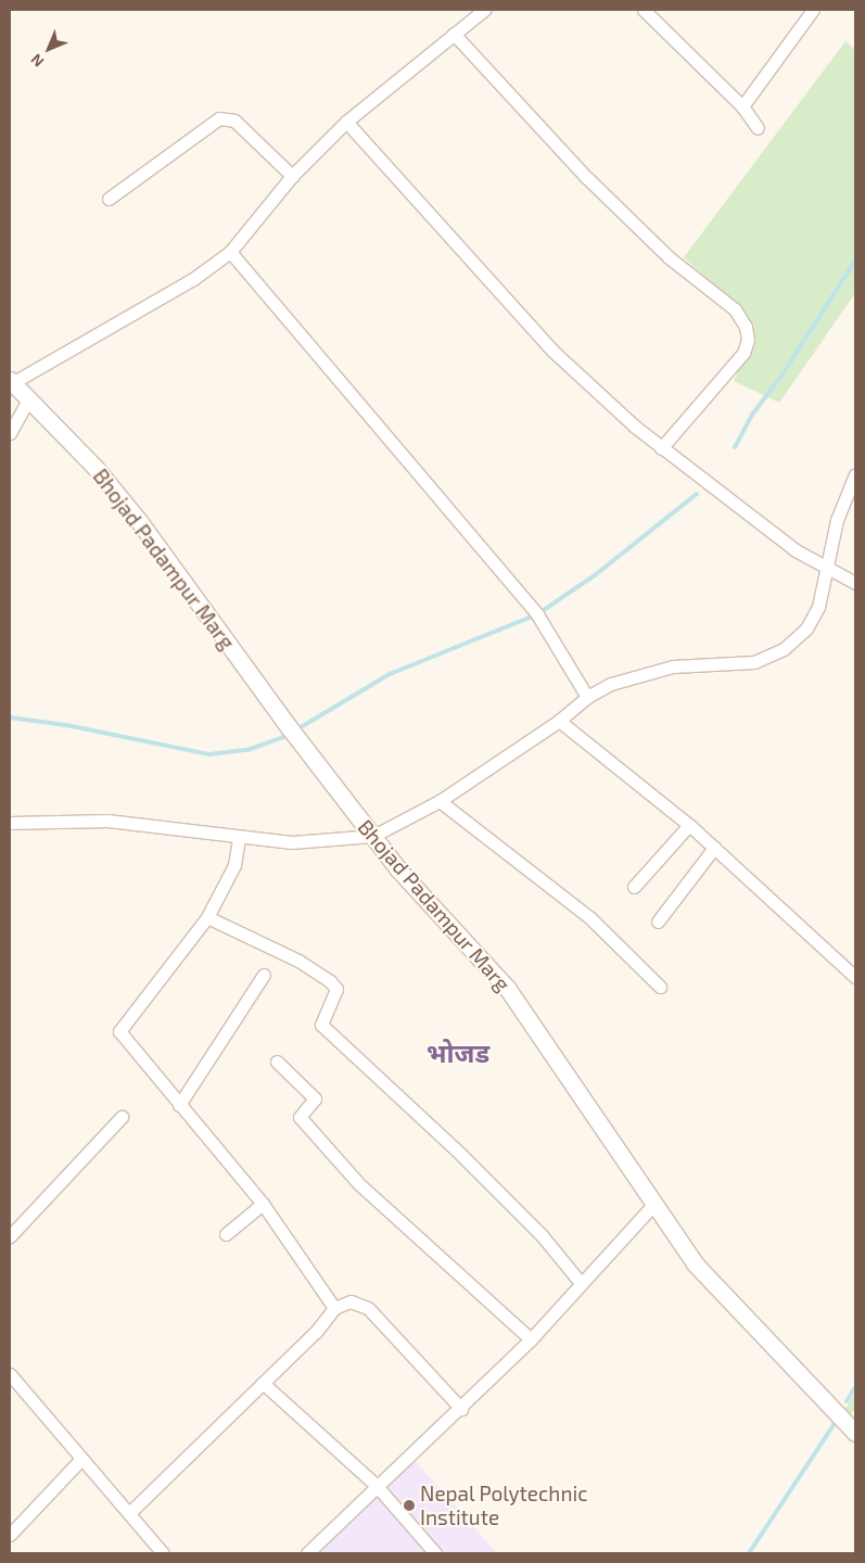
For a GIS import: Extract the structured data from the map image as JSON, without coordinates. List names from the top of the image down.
{
  "streets": {
    "street": ["Bhojad Padampur Marg"]
  },
  "districts": ["भोजड"],
  "places": ["Nepal Polytechnic Institute"],
  "north": "bottom left"
}
